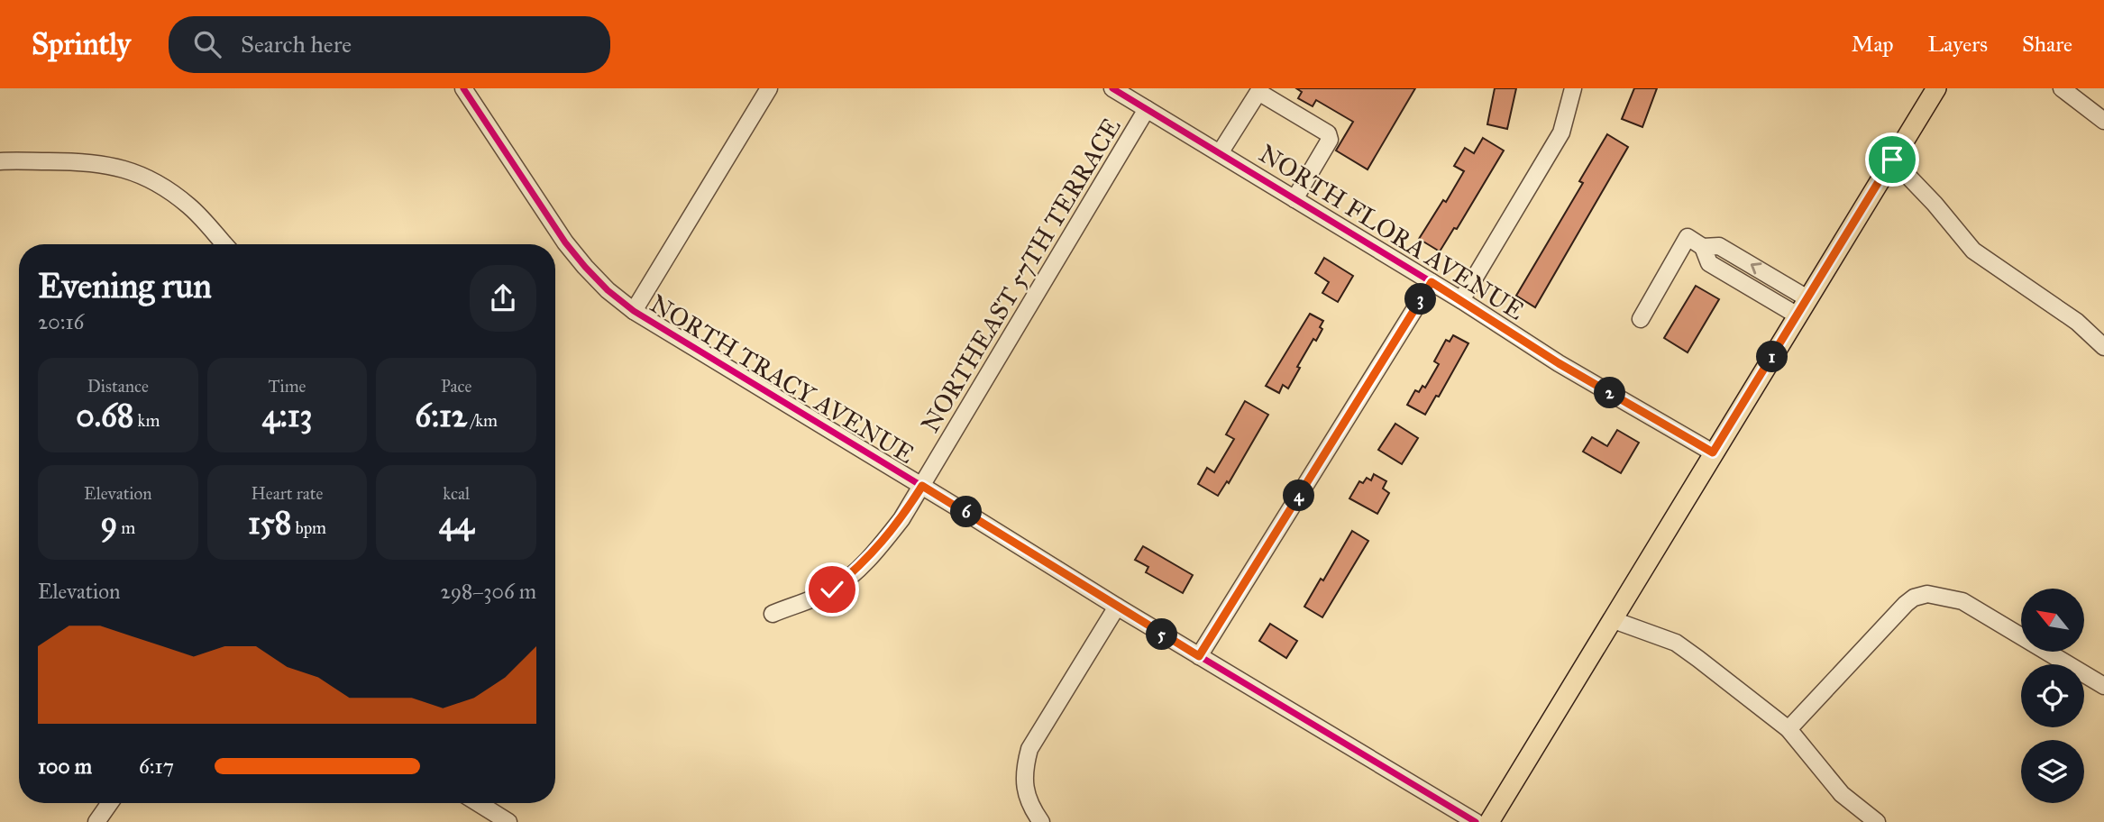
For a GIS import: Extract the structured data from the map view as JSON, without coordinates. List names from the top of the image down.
{
  "streets": {
    "street": ["NORTH FLORA AVENUE", "NORTHEAST 57TH TERRACE", "NORTH TRACY AVENUE"]
  },
  "crossings": [
    ["NORTH FLORA AVENUE", "NORTHEAST 57TH TERRACE"],
    ["NORTHEAST 57TH TERRACE", "NORTH TRACY AVENUE"]
  ],
  "north": "top left",
  "page": {
    "header": "Sprintly",
    "search": "Search here",
    "nav": ["Map", "Layers", "Share"],
    "heading": ["Evening run", "20:16"],
    "pins": [
      "3",
      "1",
      "2",
      "4",
      "6",
      "5"
    ],
    "stats": [
      ["Distance", "0.68 km"],
      ["Time", "4:13"],
      ["Pace", "6:12 /km"],
      ["Elevation", "9 m"],
      ["Heart rate", "158 bpm"],
      ["kcal", "44"]
    ],
    "chart": ["Elevation", "298–306 m"],
    "list": [
      {
        "name": "100 m",
        "note": "6:17"
      }
    ]
  }
}
